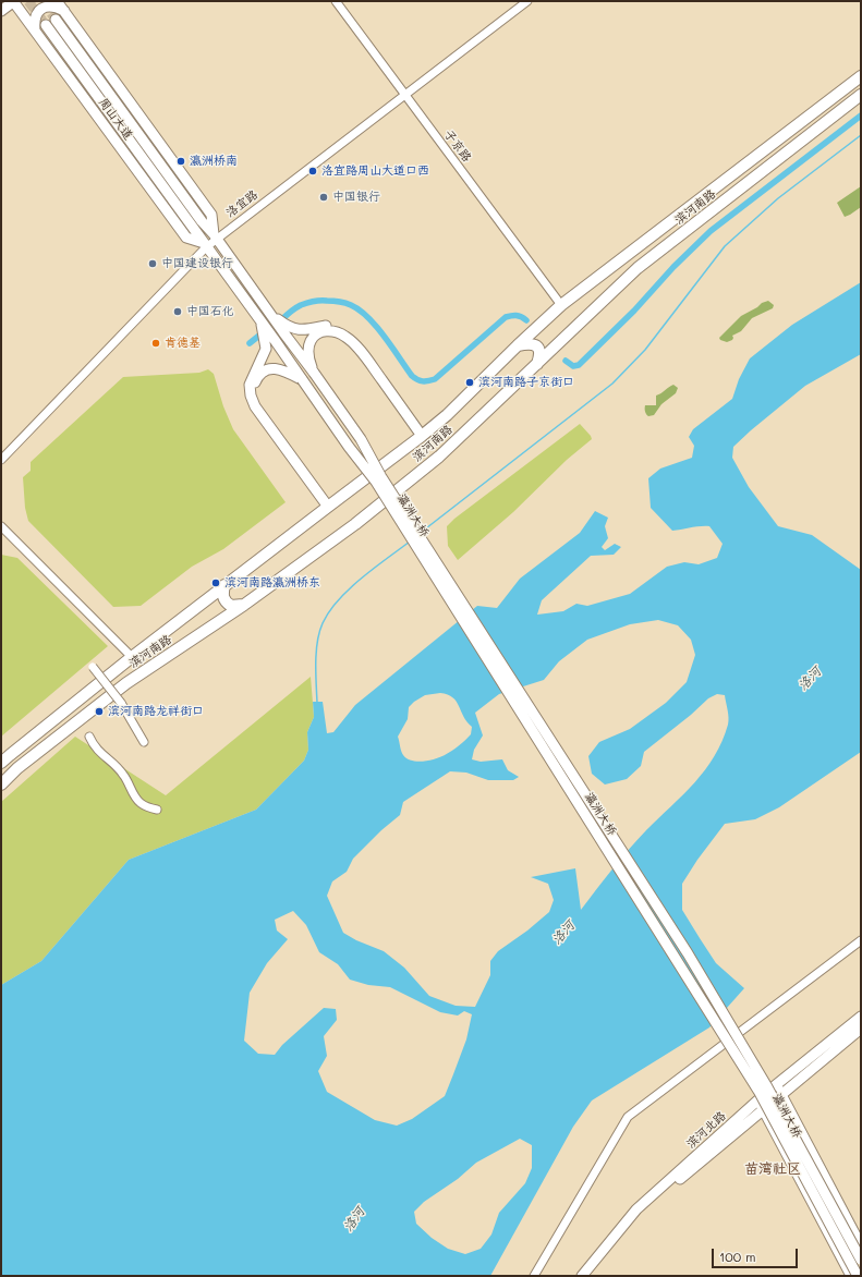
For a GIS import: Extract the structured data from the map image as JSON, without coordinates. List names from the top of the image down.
{
  "streets": {
    "highway": ["滨河南路"],
    "main road": ["周山大道", "瀛洲大桥", "滨河北路"],
    "street": ["子京路", "洛宜路"]
  },
  "crossings": [
    ["周山大道", "洛宜路"],
    ["周山大道", "瀛洲大桥"],
    ["子京路", "洛宜路"],
    ["子京路", "滨河南路"]
  ],
  "districts": ["苗湾社区"],
  "water": ["洛河"],
  "places": [
    "瀛洲桥南",
    "洛宜路周山大道口西",
    "中国银行",
    "中国建设银行",
    "中国石化",
    "肯德基",
    "滨河南路子京街口",
    "滨河南路瀛洲桥东",
    "滨河南路龙祥街口"
  ],
  "scale_bar": "100 m"
}
